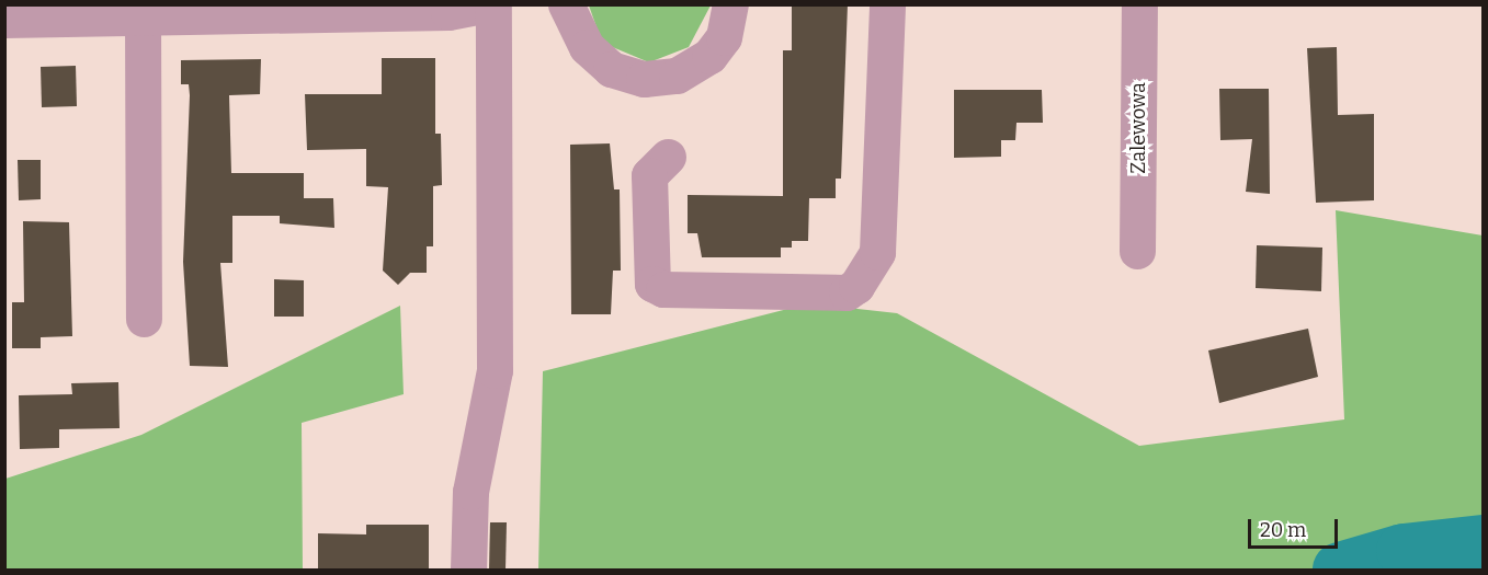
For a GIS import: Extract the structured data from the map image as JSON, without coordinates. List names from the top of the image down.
{
  "streets": {
    "street": ["Zalewowa"]
  },
  "scale_bar": "20 m"
}
